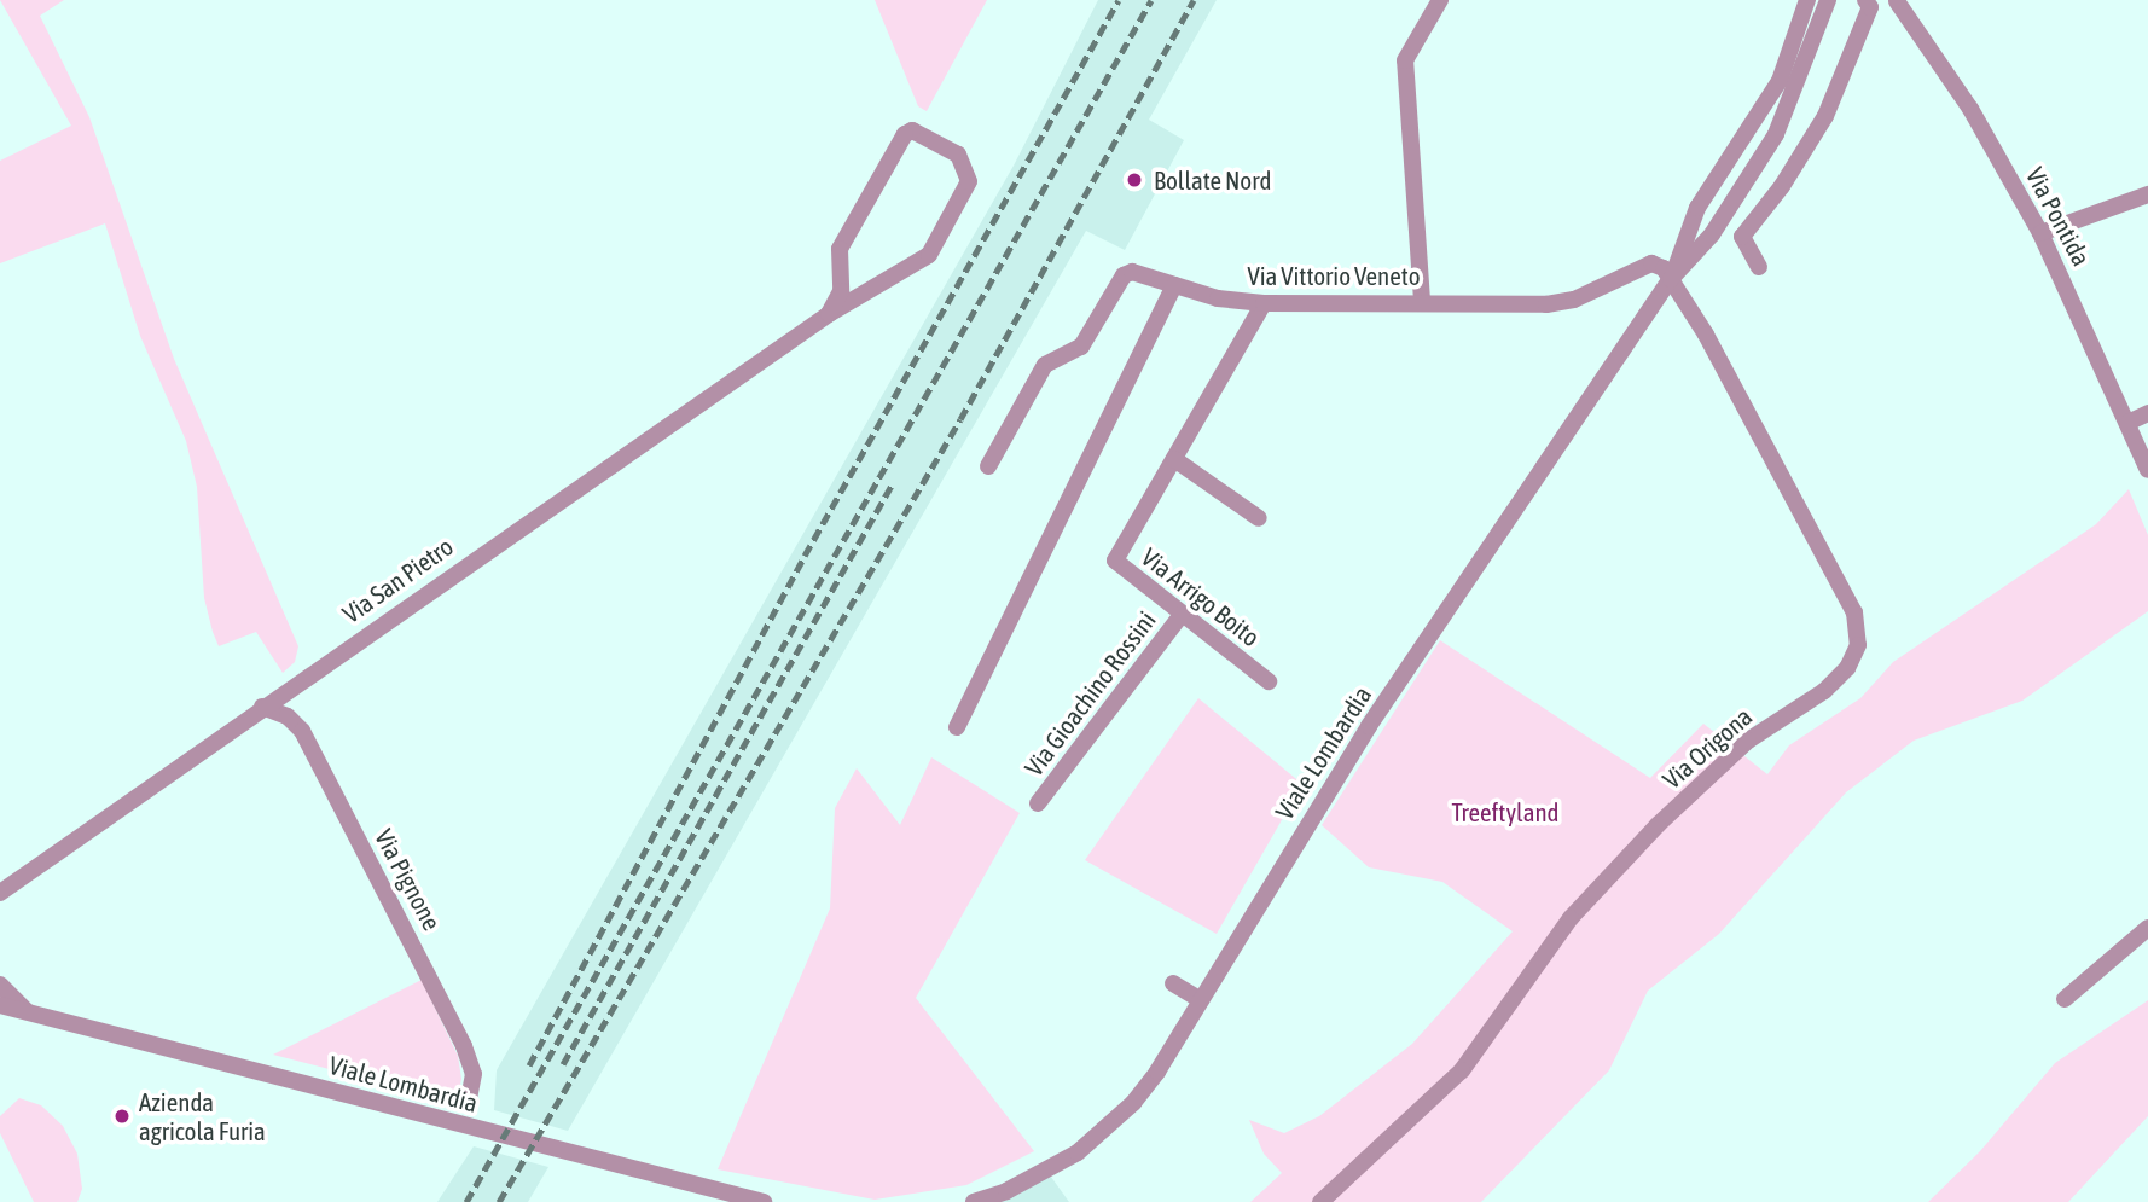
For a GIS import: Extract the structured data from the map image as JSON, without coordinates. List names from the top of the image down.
{
  "streets": {
    "street": [
      "Via Pontida",
      "Via Vittorio Veneto",
      "Via San Pietro",
      "Via Arrigo Boito",
      "Via Gioachino Rossini",
      "Via Origona",
      "Viale Lombardia",
      "Via Pignone"
    ]
  },
  "crossings": [
    ["Via Vittorio Veneto", "Via Arrigo Boito"],
    ["Via Vittorio Veneto", "Via Origona"],
    ["Via Vittorio Veneto", "Viale Lombardia"],
    ["Via San Pietro", "Via Pignone"],
    ["Via Arrigo Boito", "Via Gioachino Rossini"],
    ["Via Origona", "Viale Lombardia"]
  ],
  "parks": ["Treeftyland"],
  "places": ["Bollate Nord", "Azienda agricola Furia"]
}
